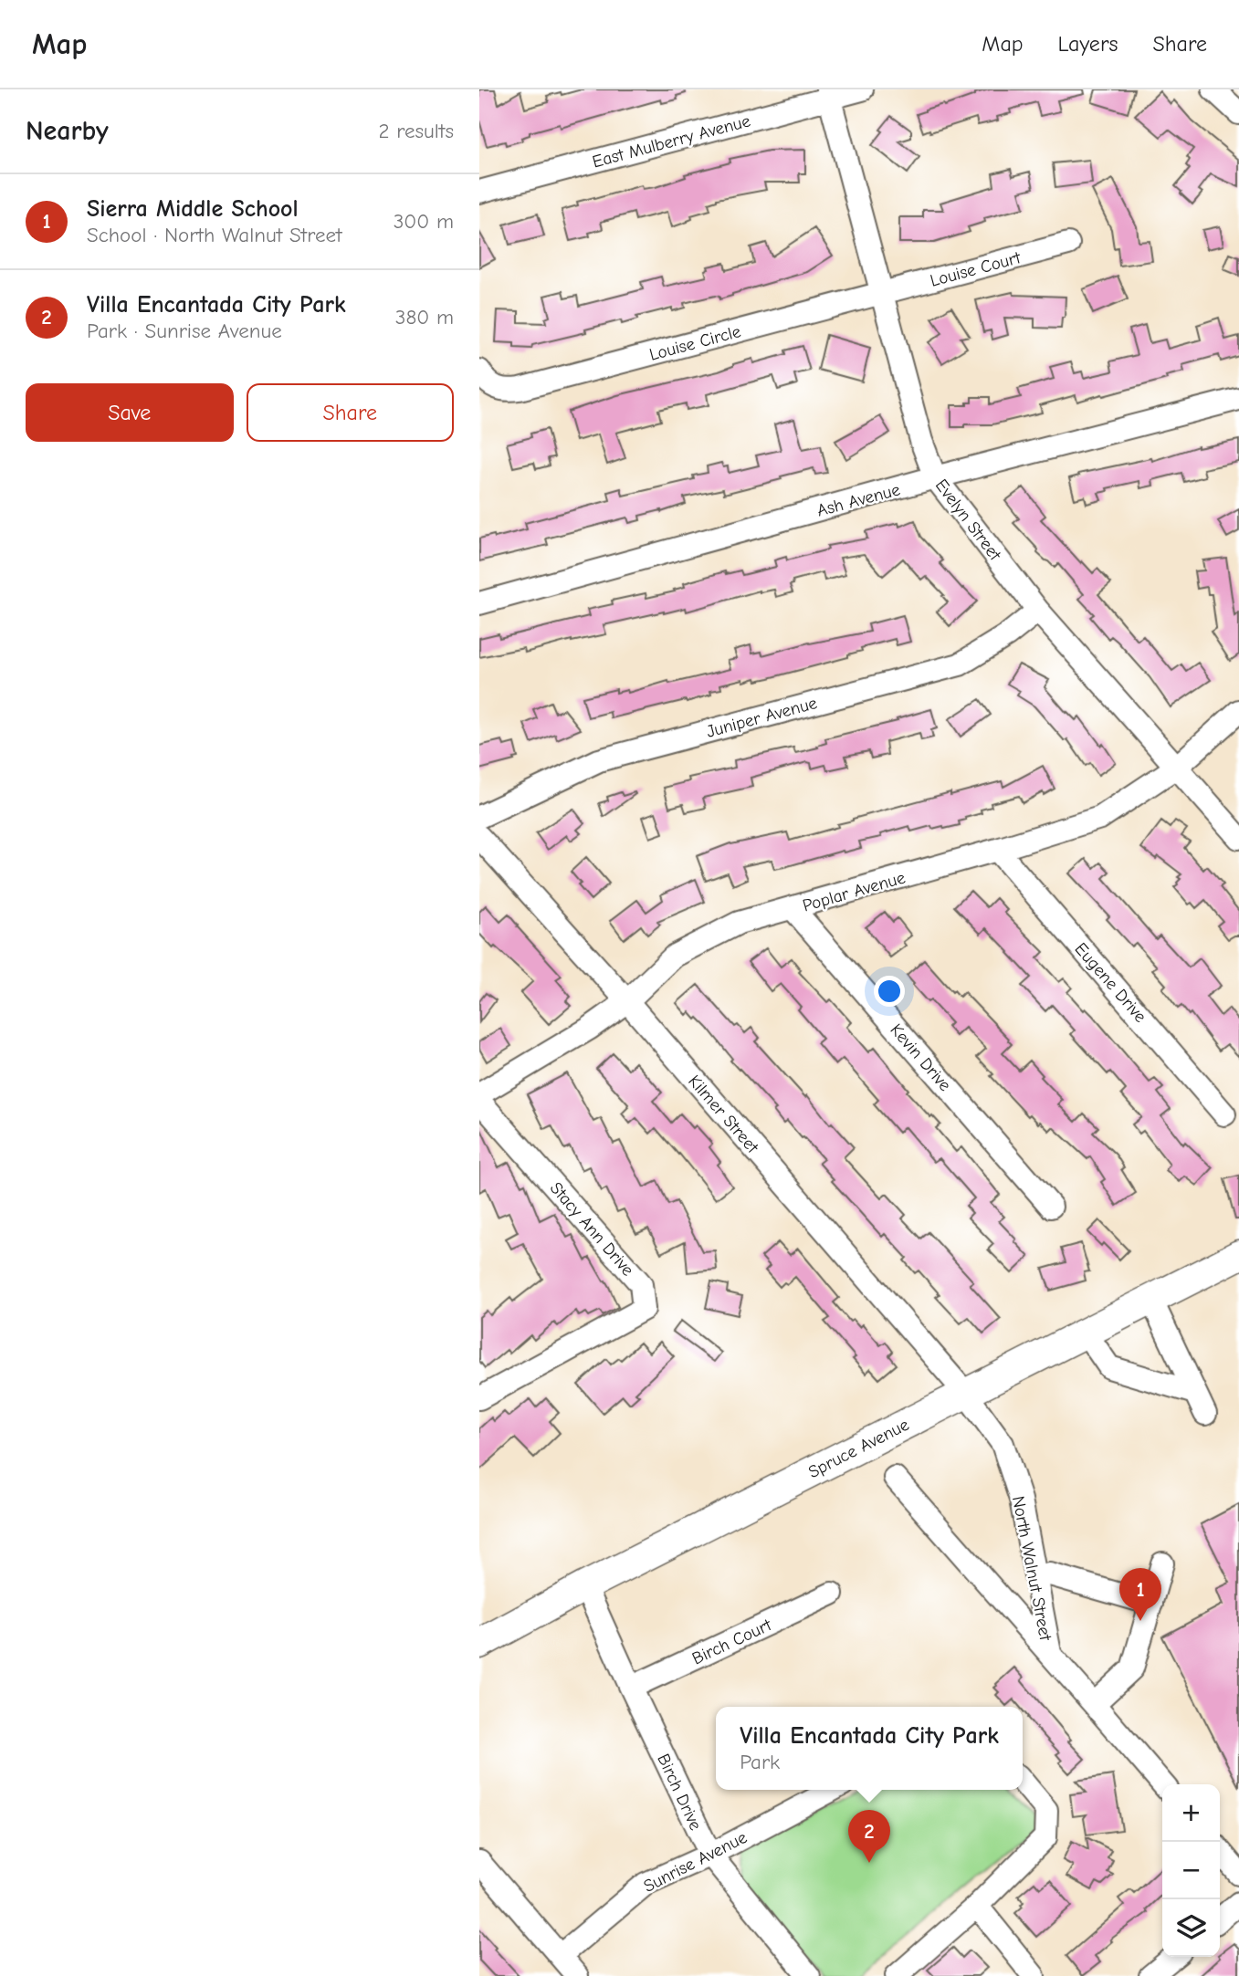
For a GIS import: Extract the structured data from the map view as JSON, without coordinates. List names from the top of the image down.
{
  "streets": {
    "main road": ["Spruce Avenue"],
    "street": [
      "East Mulberry Avenue",
      "Louise Court",
      "Louise Circle",
      "Ash Avenue",
      "Evelyn Street",
      "Juniper Avenue",
      "Poplar Avenue",
      "Eugene Drive",
      "Kevin Drive",
      "Kilmer Street",
      "Stacy Ann Drive",
      "North Walnut Street",
      "Birch Court",
      "Birch Drive",
      "Sunrise Avenue"
    ]
  },
  "crossings": [
    ["East Mulberry Avenue", "Evelyn Street"],
    ["Louise Court", "Louise Circle"],
    ["Louise Court", "Evelyn Street"],
    ["Louise Circle", "Evelyn Street"],
    ["Ash Avenue", "Evelyn Street"],
    ["Evelyn Street", "Juniper Avenue"],
    ["Evelyn Street", "Poplar Avenue"],
    ["Poplar Avenue", "Eugene Drive"],
    ["Poplar Avenue", "Kevin Drive"],
    ["Poplar Avenue", "Kilmer Street"],
    ["Kilmer Street", "Spruce Avenue"],
    ["Kilmer Street", "North Walnut Street"],
    ["Spruce Avenue", "North Walnut Street"],
    ["Spruce Avenue", "Birch Drive"],
    ["Birch Court", "Birch Drive"],
    ["Birch Drive", "Sunrise Avenue"]
  ],
  "page": {
    "header": "Map",
    "nav": ["Map", "Layers", "Share"],
    "heading": ["Nearby", "2 results"],
    "list": [
      {
        "mark": "1",
        "name": "Sierra Middle School",
        "note": "School · North Walnut Street",
        "value": "300 m"
      },
      {
        "mark": "2",
        "name": "Villa Encantada City Park",
        "note": "Park · Sunrise Avenue",
        "value": "380 m"
      }
    ],
    "buttons": ["Save", "Share"],
    "pins": ["1", "2"],
    "popup": ["Villa Encantada City Park", "Park"],
    "map_buttons": ["+", "−"]
  }
}
